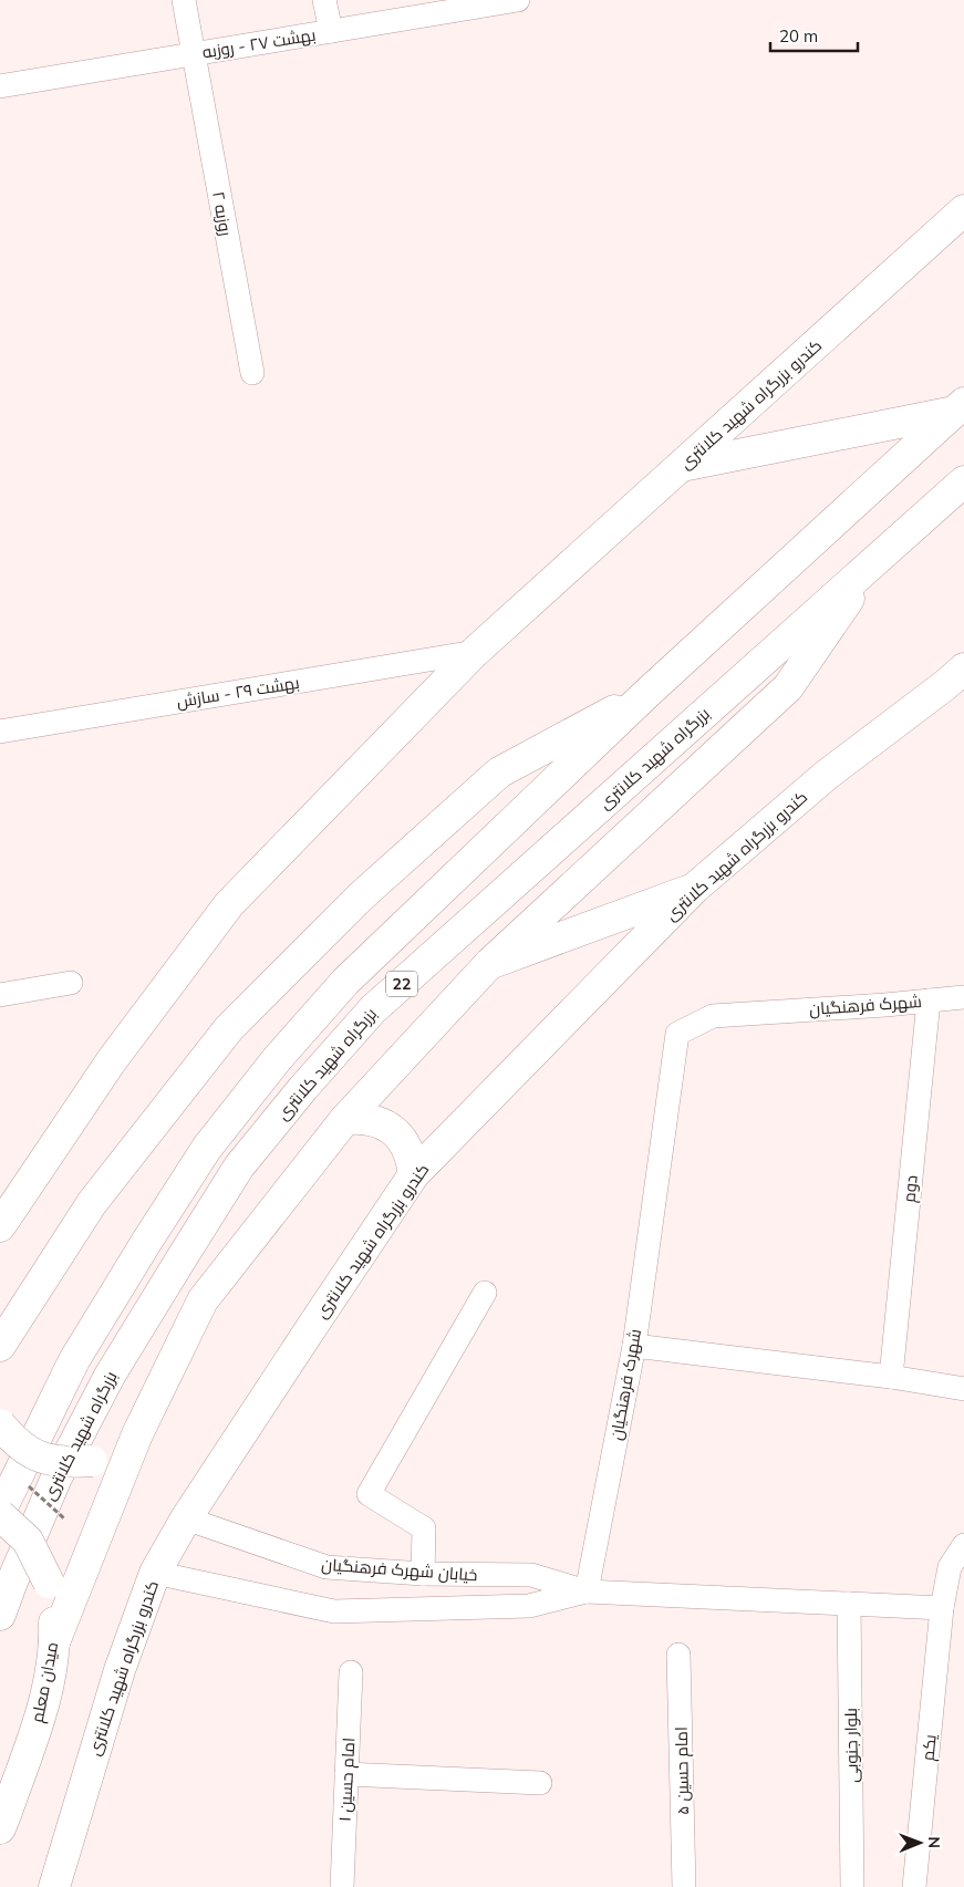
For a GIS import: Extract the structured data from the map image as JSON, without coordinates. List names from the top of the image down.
{
  "streets": {
    "main road": [
      "کندرو بزرگراه شهید کلانتری",
      "بزرگراه شهید کلانتری",
      "22",
      "میدان معلم"
    ],
    "street": [
      "بهشت ۲۷ - روزبه",
      "۲ روزبه",
      "بهشت ۲۹ - سازش",
      "شهرک فرهنگیان",
      "دوم",
      "خیابان شهرک فرهنگیان",
      "بلوار جنوبی",
      "یکم",
      "امام حسین ۵",
      "امام حسین ۱"
    ]
  },
  "crossings": [
    ["بهشت ۲۷ - روزبه", "۲ روزبه"],
    ["کندرو بزرگراه شهید کلانتری", "بهشت ۲۹ - سازش"],
    ["کندرو بزرگراه شهید کلانتری", "خیابان شهرک فرهنگیان"],
    ["بزرگراه شهید کلانتری", "میدان معلم"],
    ["22", "میدان معلم"],
    ["شهرک فرهنگیان", "دوم"],
    ["شهرک فرهنگیان", "خیابان شهرک فرهنگیان"]
  ],
  "scale_bar": "20 m",
  "north": "right"
}
